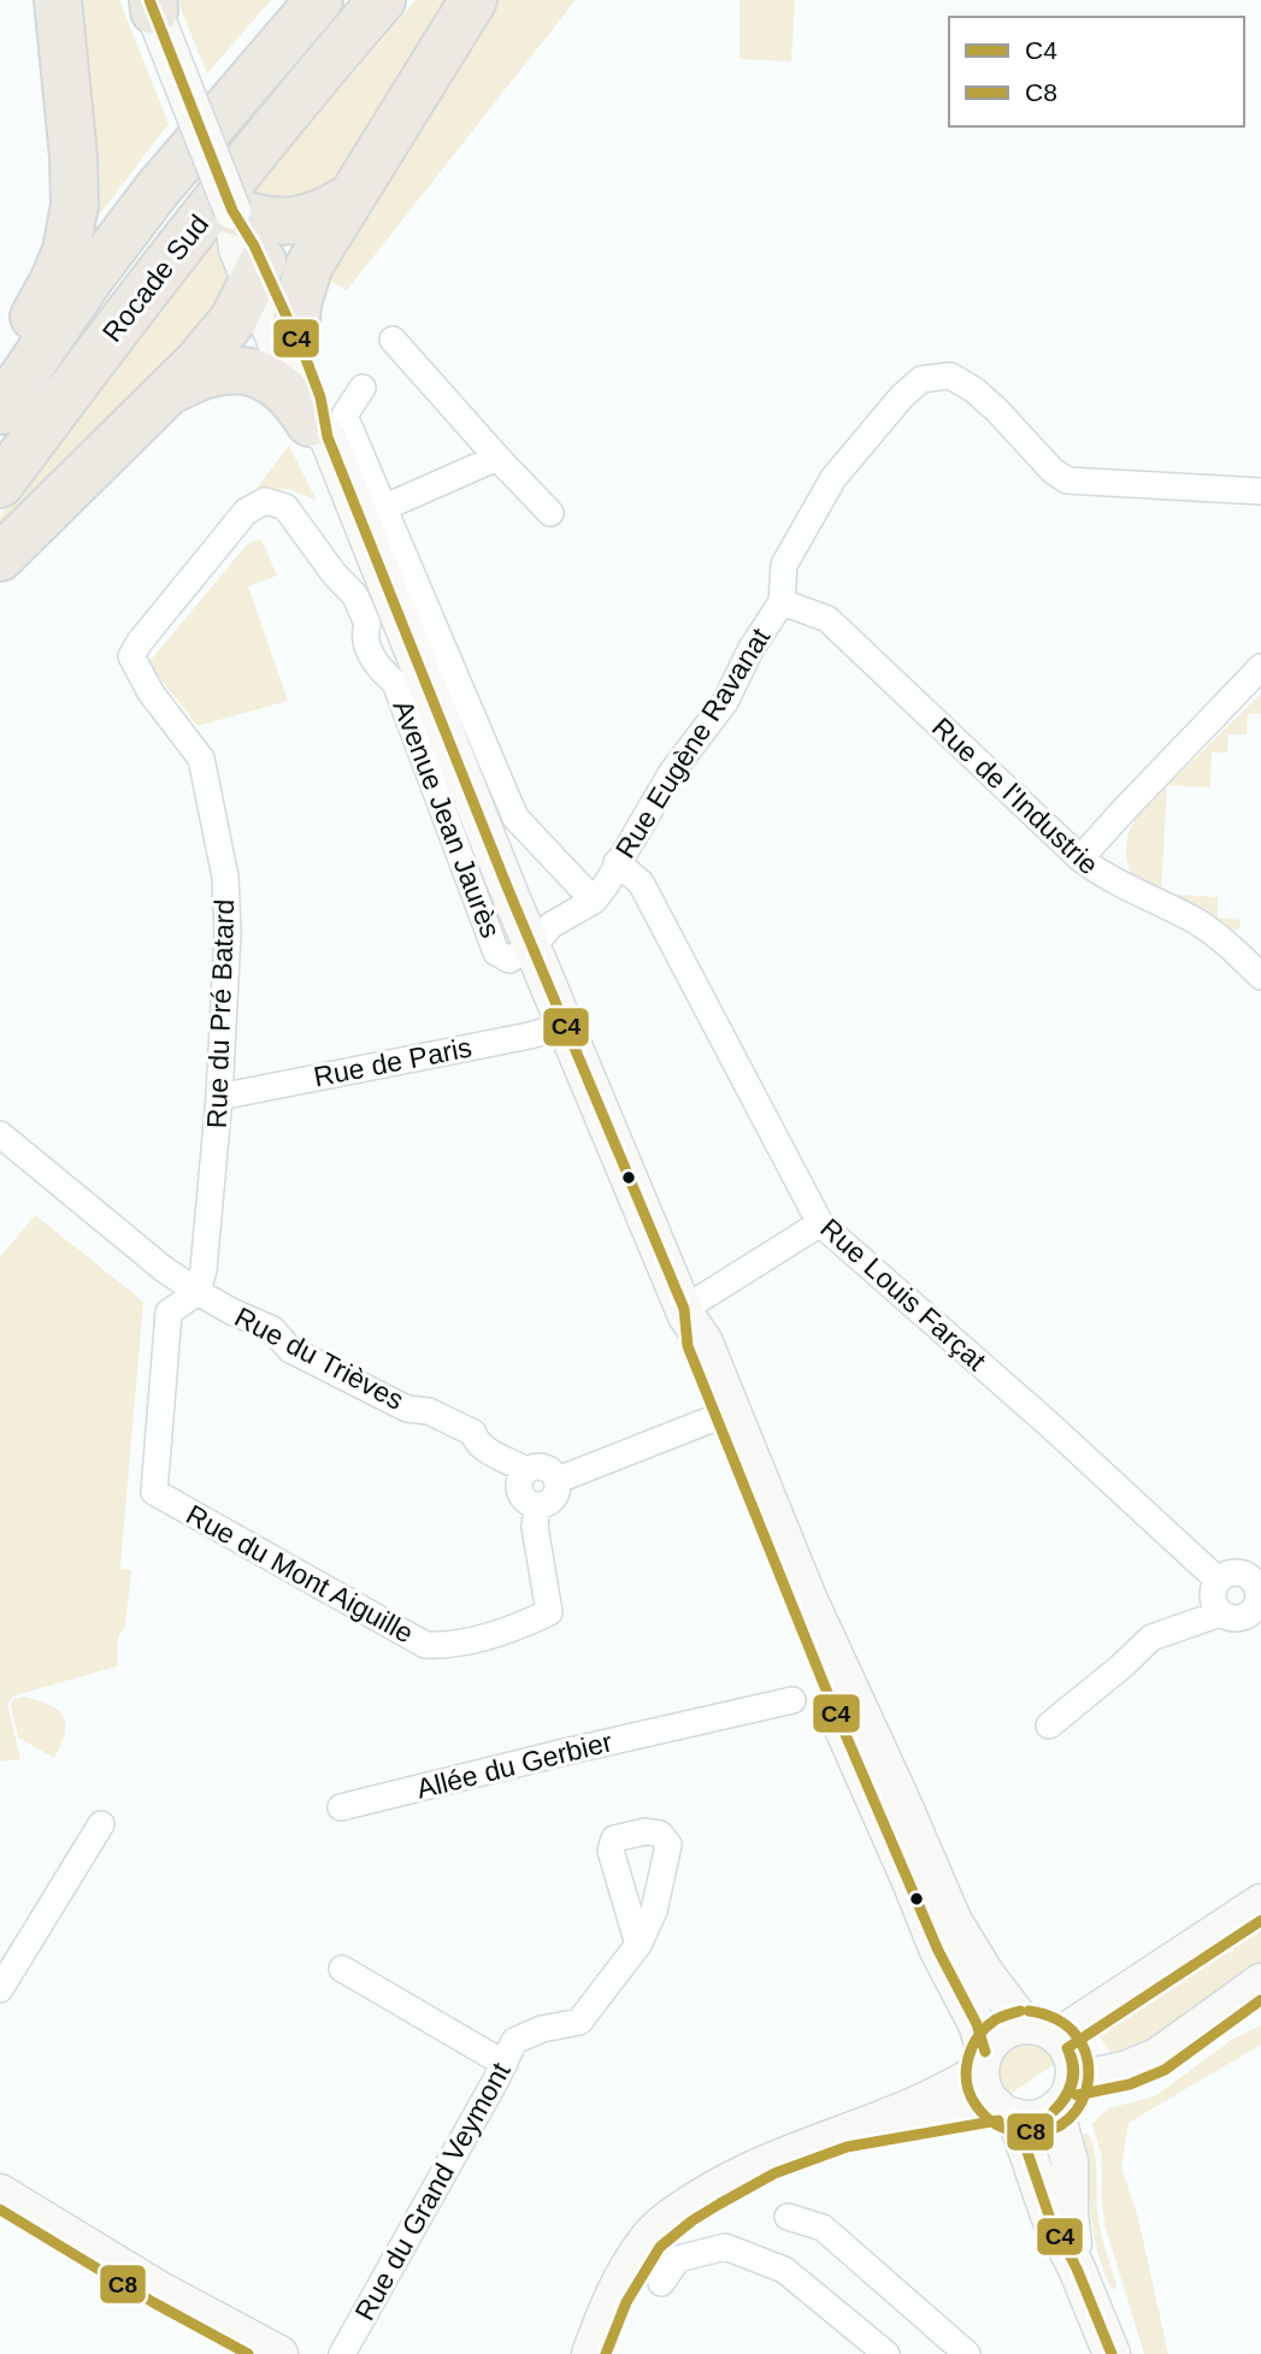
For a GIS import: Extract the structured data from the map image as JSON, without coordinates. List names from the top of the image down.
{
  "streets": {
    "highway": ["Rocade Sud"],
    "main road": ["Avenue Jean Jaurès"],
    "street": [
      "Rue Eugène Ravanat",
      "Rue de l'Industrie",
      "Rue du Pré Batard",
      "Rue de Paris",
      "Rue Louis Farçat",
      "Rue du Trièves",
      "Rue du Mont Aiguille",
      "Allée du Gerbier",
      "Rue du Grand Veymont"
    ]
  },
  "crossings": [
    ["Rue Eugène Ravanat", "Rue de l'Industrie"],
    ["Rue Eugène Ravanat", "Avenue Jean Jaurès"],
    ["Rue Eugène Ravanat", "Rue Louis Farçat"],
    ["Avenue Jean Jaurès", "Rue du Pré Batard"],
    ["Avenue Jean Jaurès", "Rue de Paris"],
    ["Rue du Pré Batard", "Rue de Paris"],
    ["Rue du Pré Batard", "Rue du Trièves"],
    ["Rue du Pré Batard", "Rue du Mont Aiguille"],
    ["Rue du Trièves", "Rue du Mont Aiguille"]
  ],
  "lines": ["transit line C4", "transit line C8"],
  "legend": ["C4", "C8"]
}
